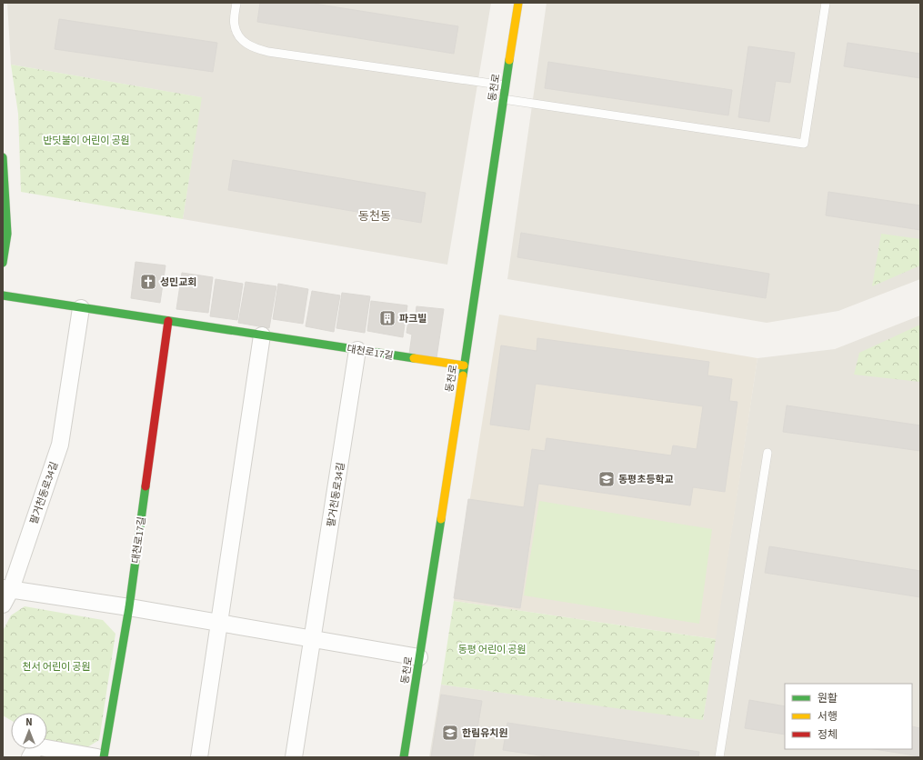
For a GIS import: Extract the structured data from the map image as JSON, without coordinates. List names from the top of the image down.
{
  "streets": {
    "street": ["동천로", "대천로17길", "팔거천동로34길"]
  },
  "crossings": [
    ["동천로", "대천로17길"],
    ["대천로17길", "팔거천동로34길"]
  ],
  "districts": ["동천동"],
  "parks": ["반딧불이 어린이 공원", "동평 어린이 공원", "천서 어린이 공원"],
  "places": {
    "church": ["성민교회"],
    "building": ["파크빌"],
    "school or university": ["동평초등학교", "한림유치원"]
  },
  "legend": ["원활", "서행", "정체"],
  "north": "top"
}
